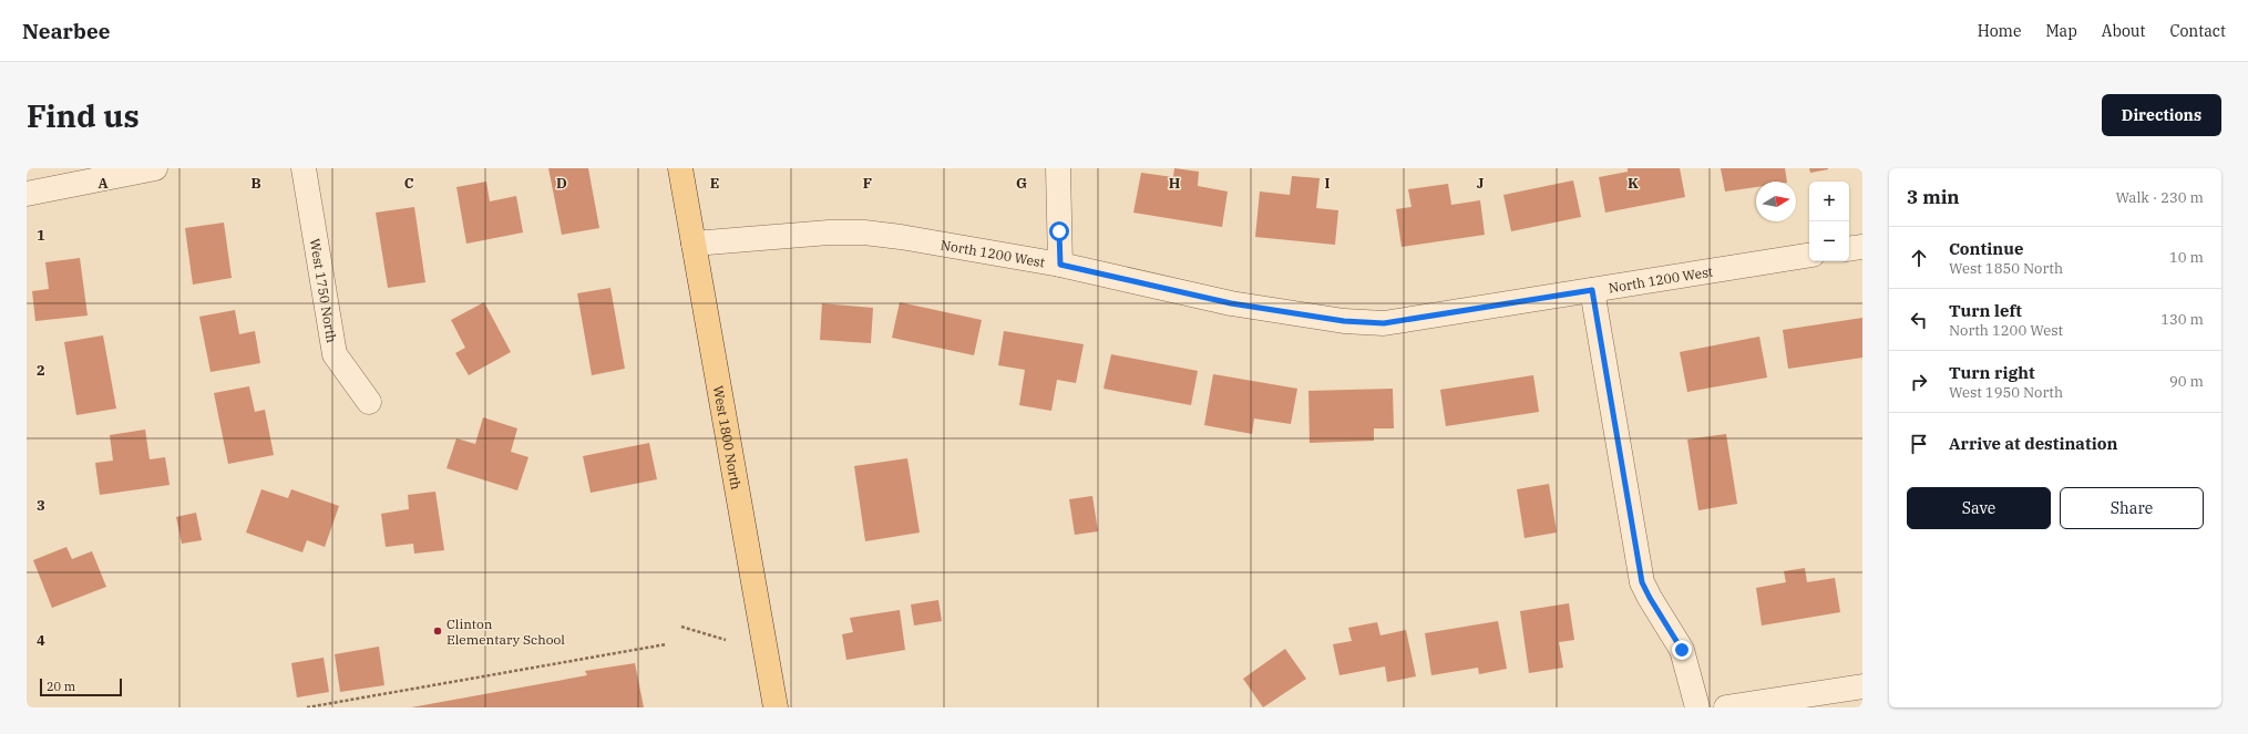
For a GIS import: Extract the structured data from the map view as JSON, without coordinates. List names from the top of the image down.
{
  "streets": {
    "main road": ["West 1800 North"],
    "street": ["North 1200 West", "West 1750 North"]
  },
  "crossings": [
    ["North 1200 West", "West 1800 North"]
  ],
  "places": ["Clinton Elementary School"],
  "scale_bar": "20 m",
  "north": "right",
  "page": {
    "header": "Nearbee",
    "nav": [
      "Home",
      "Map",
      "About",
      "Contact"
    ],
    "buttons": [
      "Directions",
      ["Save", "Share"]
    ],
    "title": "Find us",
    "heading": ["3 min", "Walk · 230 m"],
    "map_buttons": ["+", "−"],
    "list": [
      ["Continue", "West 1850 North", "10 m"],
      ["Turn left", "North 1200 West", "130 m"],
      ["Turn right", "West 1950 North", "90 m"],
      "Arrive at destination"
    ],
    "scale": "20 m"
  },
  "grid": {
    "columns": [
      "A",
      "B",
      "C",
      "D",
      "E",
      "F",
      "G",
      "H",
      "I",
      "J",
      "K"
    ],
    "rows": [
      "1",
      "2",
      "3",
      "4"
    ]
  }
}
